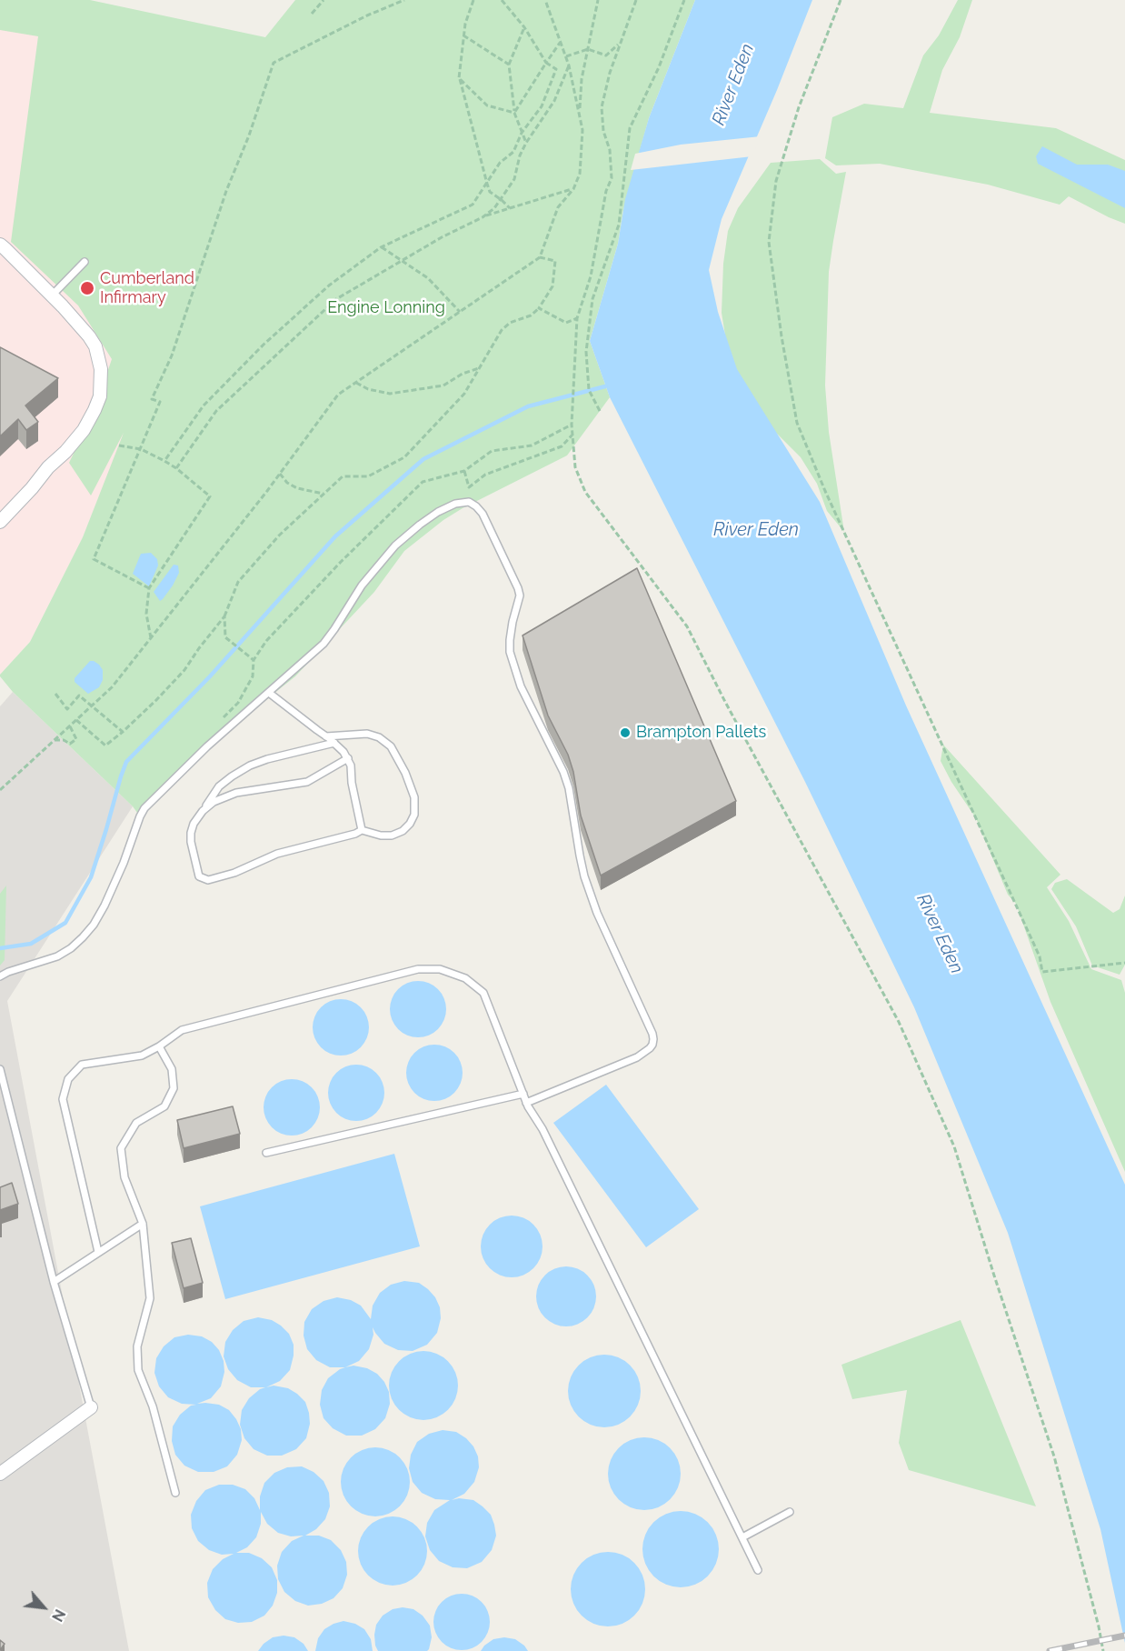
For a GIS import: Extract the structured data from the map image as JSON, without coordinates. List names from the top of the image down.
{
  "water": ["River Eden"],
  "parks": ["Engine Lonning"],
  "places": ["Cumberland Infirmary", "Brampton Pallets"],
  "north": "bottom right"
}
